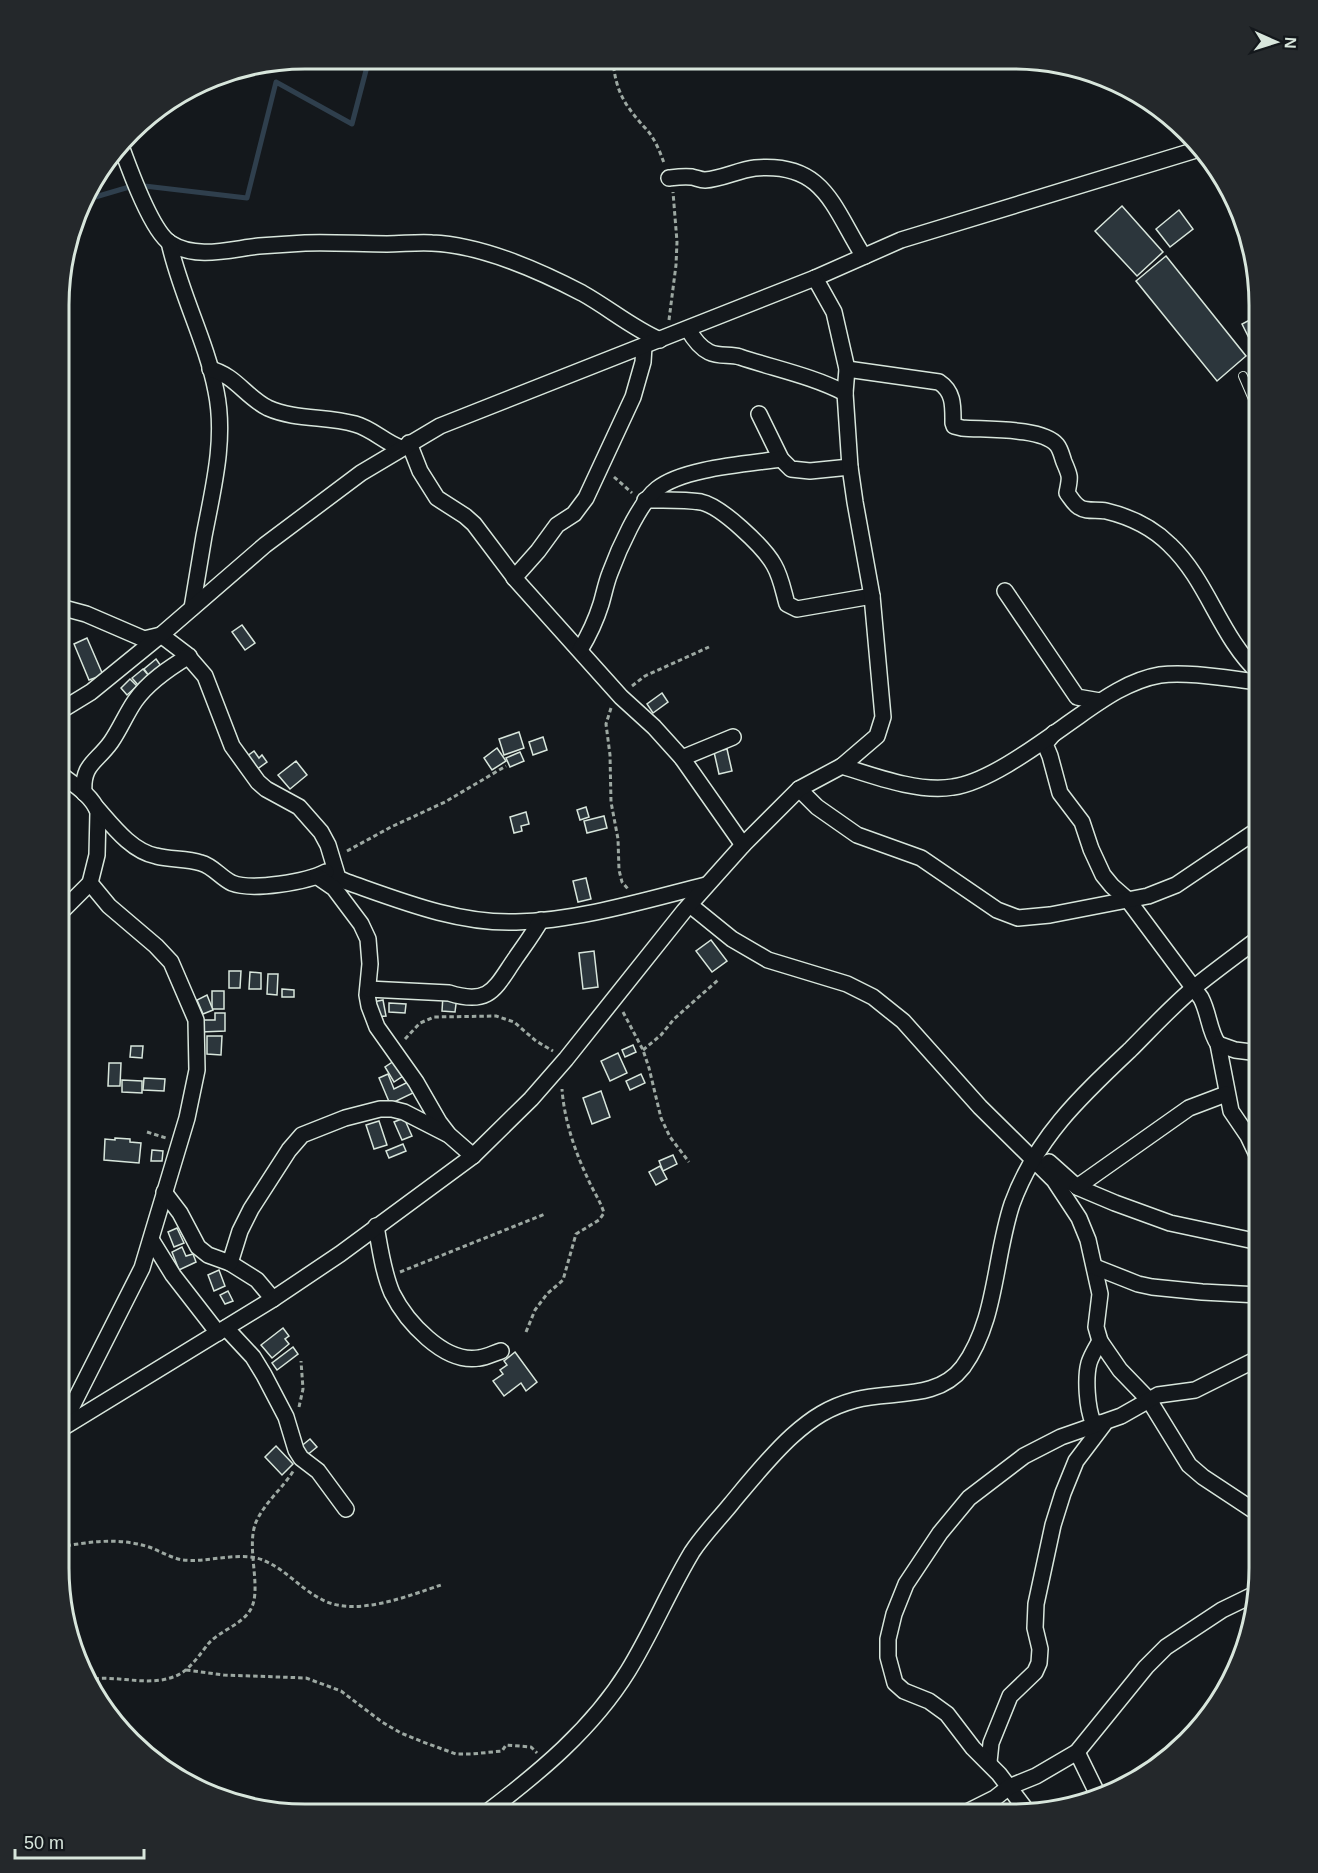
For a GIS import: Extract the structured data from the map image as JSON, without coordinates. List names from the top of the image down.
{
  "scale_bar": "50 m",
  "north": "right"
}
